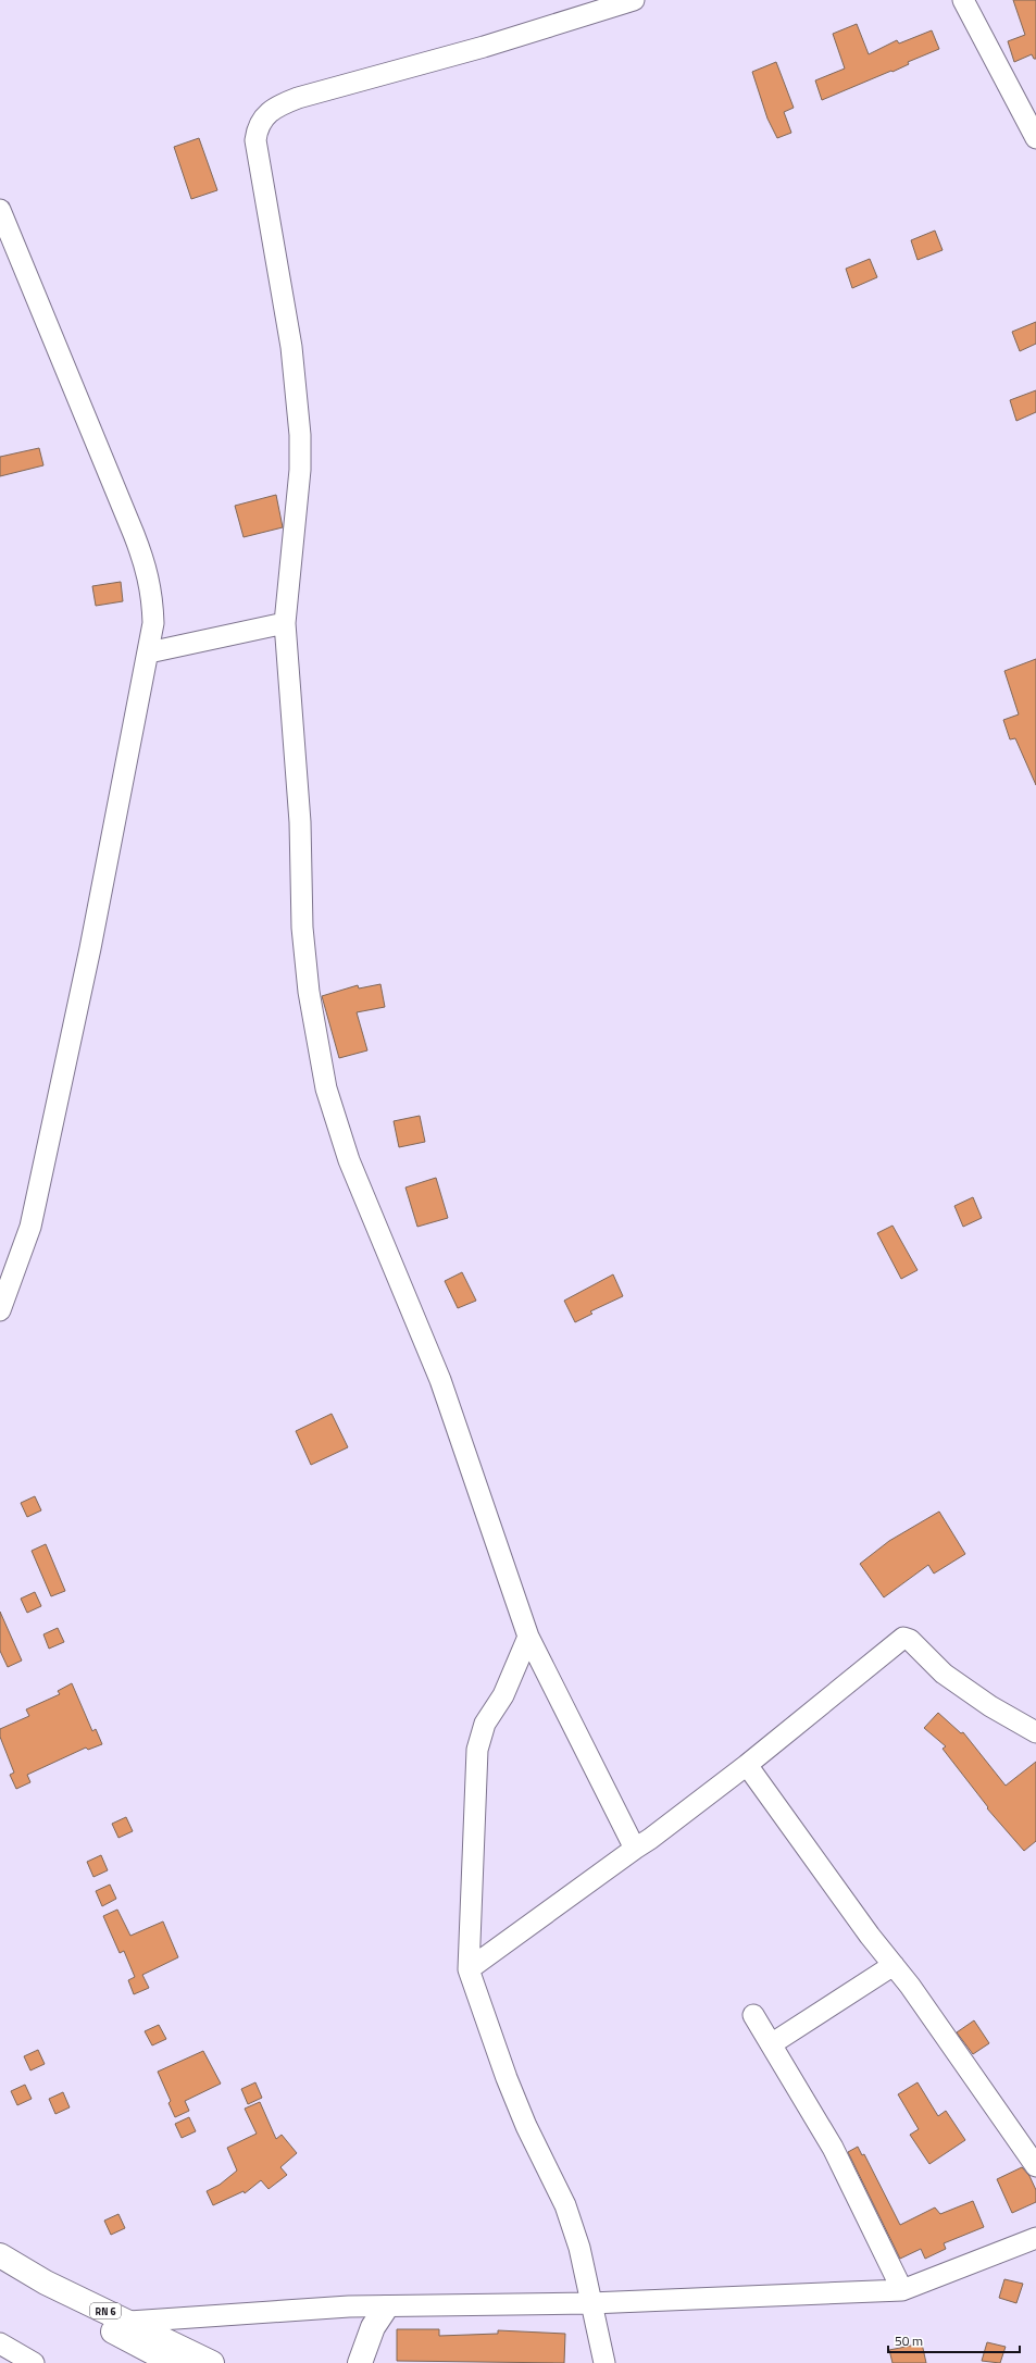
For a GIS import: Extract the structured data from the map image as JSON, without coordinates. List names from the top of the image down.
{
  "streets": {
    "main road": ["RN 6"]
  },
  "scale_bar": "50 m"
}
